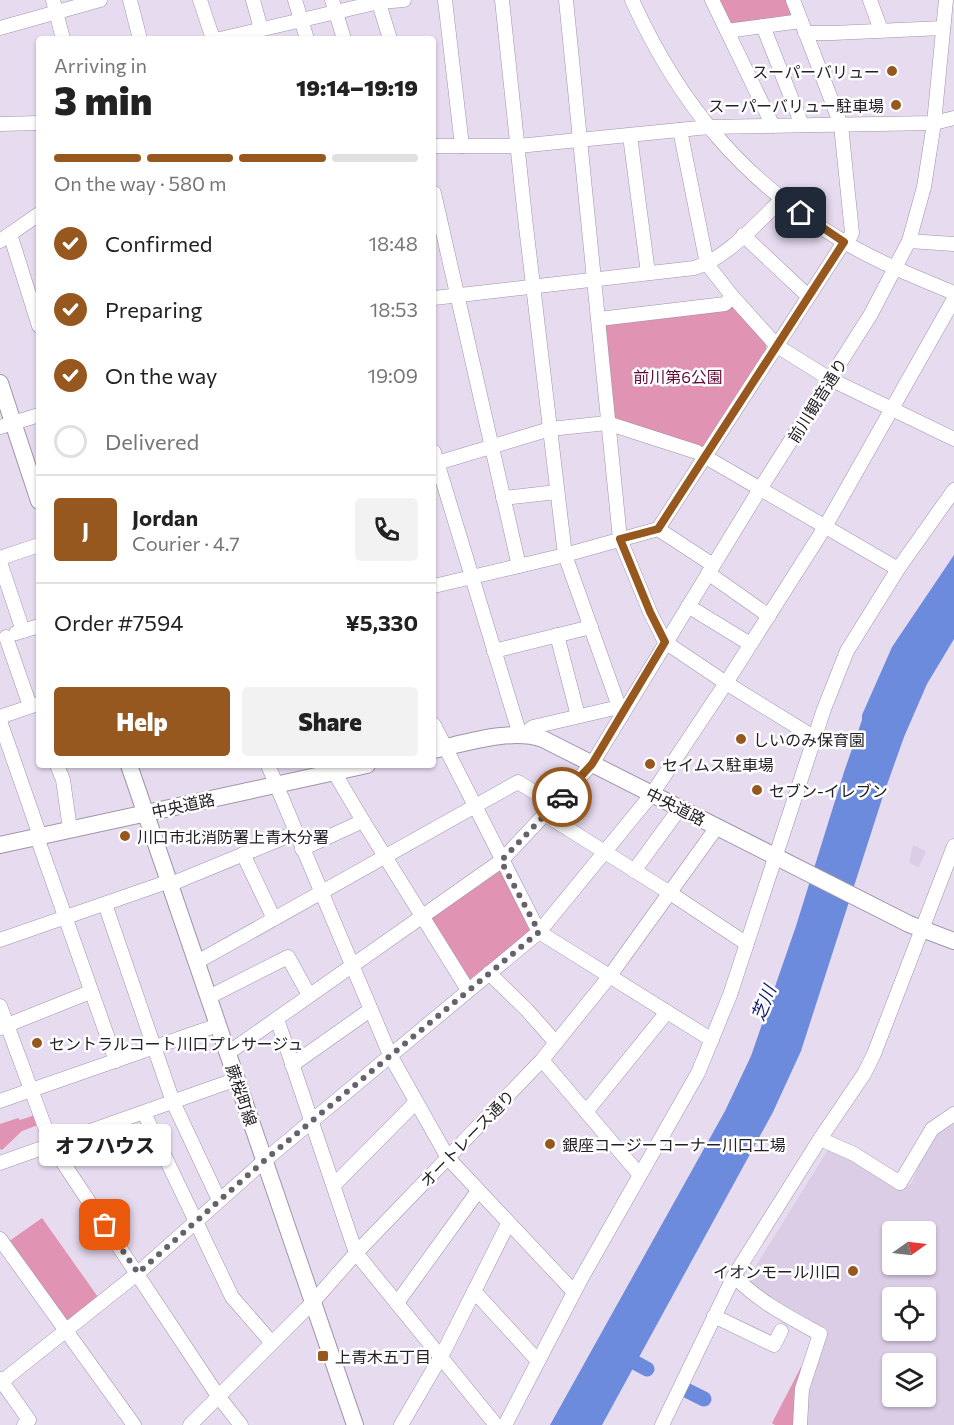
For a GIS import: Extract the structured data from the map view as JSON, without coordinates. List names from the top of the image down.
{
  "streets": {
    "main road": ["中央道路", "蕨桜町線"],
    "street": ["前川観音通り", "オートレース通り"]
  },
  "crossings": [
    ["前川観音通り", "中央道路"],
    ["前川観音通り", "蕨桜町線"],
    ["中央道路", "蕨桜町線"],
    ["中央道路", "オートレース通り"],
    ["蕨桜町線", "オートレース通り"]
  ],
  "water": ["芝川"],
  "parks": ["前川第6公園"],
  "places": {
    "other": [
      "スーパーバリュー",
      "スーパーバリュー駐車場",
      "しいのみ保育園",
      "セイムス駐車場",
      "セブン-イレブン",
      "川口市北消防署上青木分署",
      "セントラルコート川口プレサージュ",
      "銀座コージーコーナー川口工場",
      "オフハウス",
      "イオンモール川口"
    ],
    "transit": ["上青木五丁目"]
  },
  "north": "right",
  "page": {
    "heading": ["3 min", "Arriving in", "19:14–19:19"],
    "panel": [
      "Jordan",
      "Courier · 4.7",
      "Order #7594",
      "¥5,330"
    ],
    "bar": "On the way · 580 m",
    "list": [
      ["Confirmed", "18:48"],
      ["Preparing", "18:53"],
      ["On the way", "19:09"],
      "Delivered"
    ],
    "round": "J",
    "buttons": ["Help", "Share"],
    "bubble": "オフハウス"
  }
}
